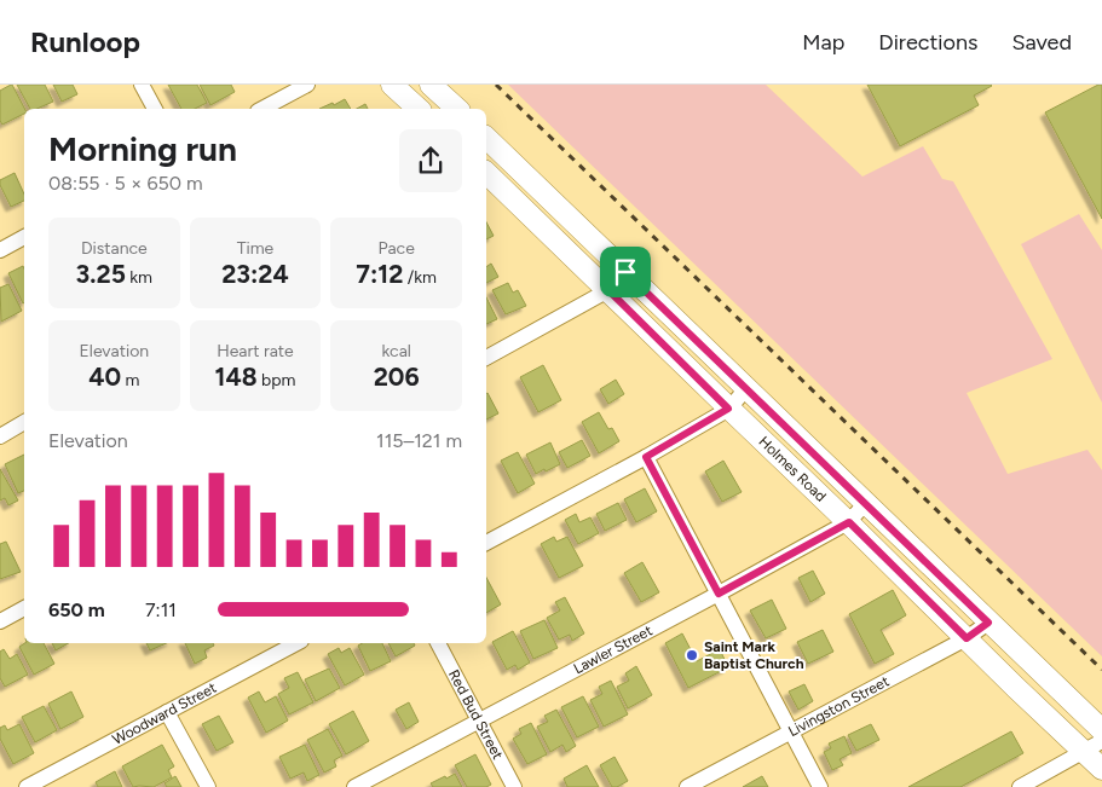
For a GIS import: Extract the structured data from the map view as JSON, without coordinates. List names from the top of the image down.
{
  "streets": {
    "main road": ["Holmes Road"],
    "street": [
      "Lawler Street",
      "Livingston Street",
      "Woodward Street",
      "Red Bud Street"
    ]
  },
  "crossings": [
    ["Holmes Road", "Lawler Street"],
    ["Holmes Road", "Livingston Street"],
    ["Lawler Street", "Red Bud Street"]
  ],
  "places": ["Saint Mark Baptist Church"],
  "page": {
    "header": "Runloop",
    "nav": ["Map", "Directions", "Saved"],
    "heading": ["Morning run", "08:55 · 5 × 650 m"],
    "stats": [
      ["Distance", "3.25 km"],
      ["Time", "23:24"],
      ["Pace", "7:12 /km"],
      ["Elevation", "40 m"],
      ["Heart rate", "148 bpm"],
      ["kcal", "206"]
    ],
    "chart": ["Elevation", "115–121 m"],
    "list": [
      {
        "name": "650 m",
        "note": "7:11"
      }
    ]
  }
}
